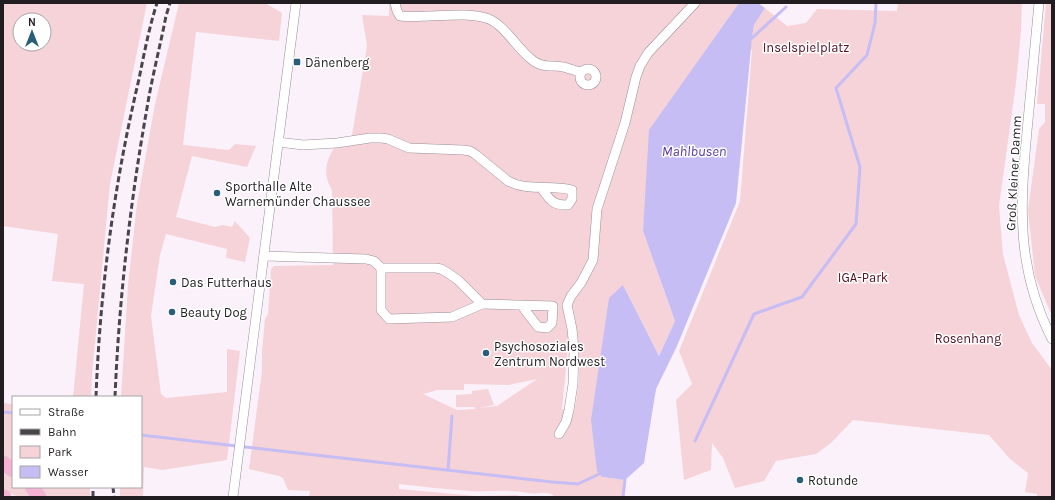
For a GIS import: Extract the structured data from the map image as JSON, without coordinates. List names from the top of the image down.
{
  "streets": {
    "street": ["Groß Kleiner Damm"]
  },
  "water": ["Mahlbusen"],
  "parks": ["Inselspielplatz", "IGA-Park", "Rosenhang"],
  "places": {
    "transit": ["Dänenberg"],
    "other": [
      "Sporthalle Alte Warnemünder Chaussee",
      "Das Futterhaus",
      "Beauty Dog",
      "Psychosoziales Zentrum Nordwest",
      "Rotunde"
    ]
  },
  "legend": [
    "Straße",
    "Bahn",
    "Park",
    "Wasser"
  ],
  "north": "top"
}
